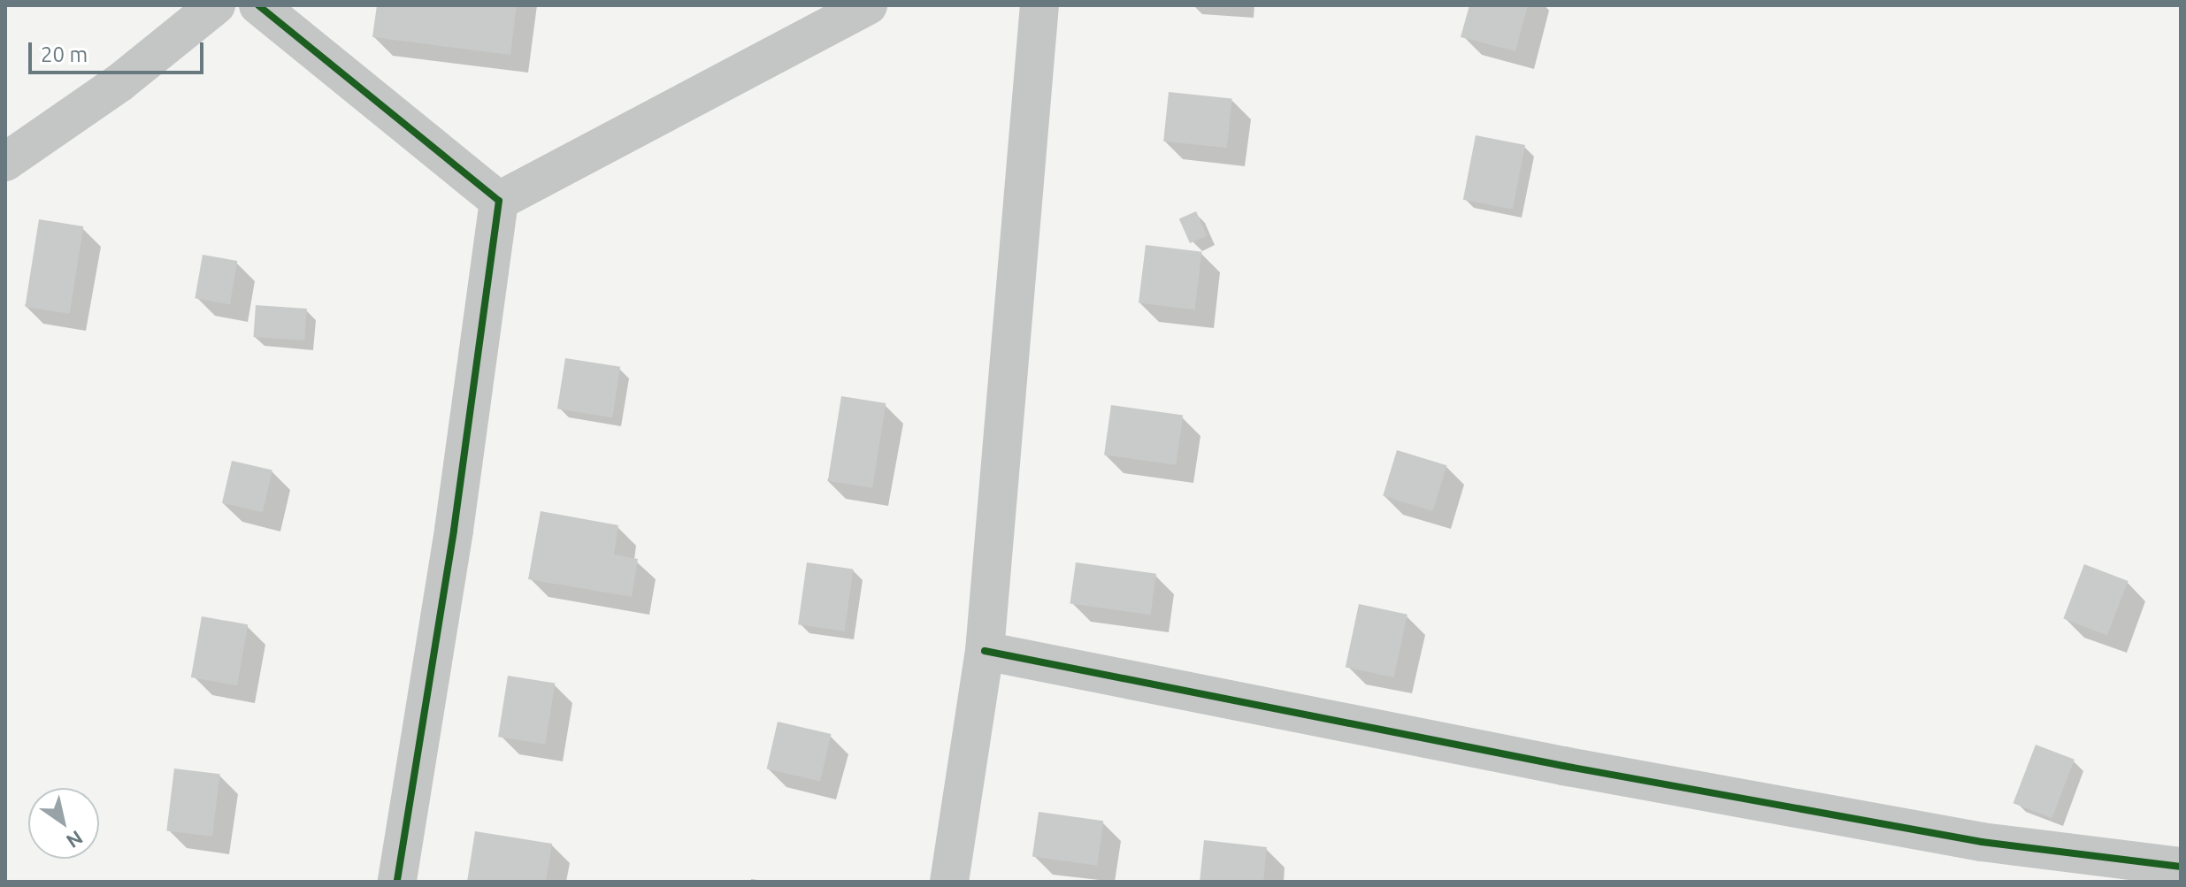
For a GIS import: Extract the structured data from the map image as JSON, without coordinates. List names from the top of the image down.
{
  "scale_bar": "20 m",
  "north": "bottom right"
}
